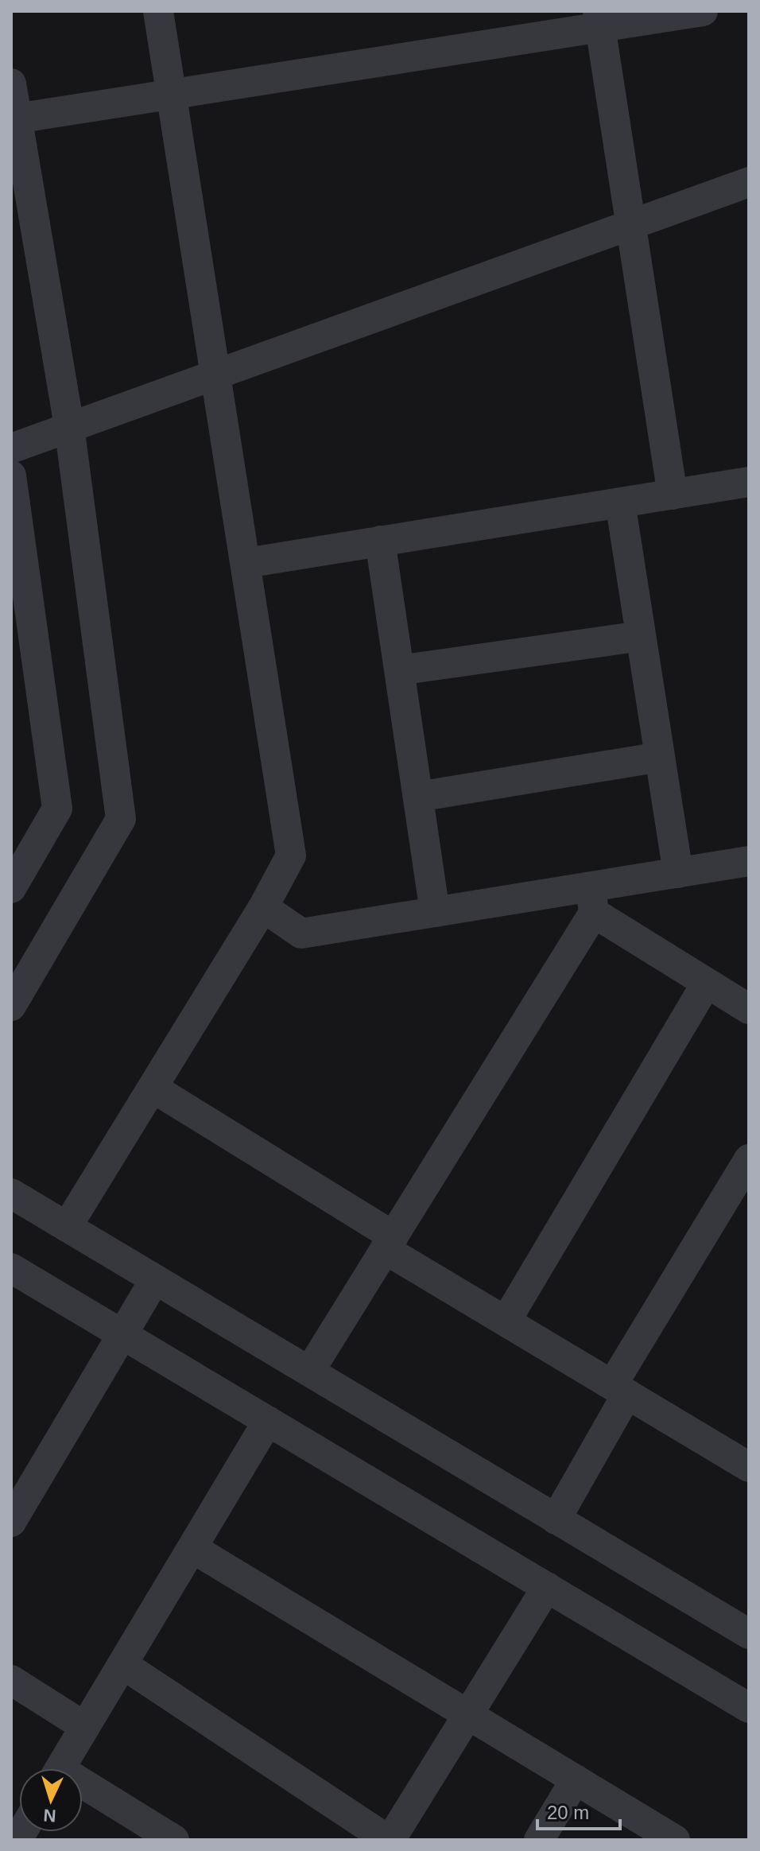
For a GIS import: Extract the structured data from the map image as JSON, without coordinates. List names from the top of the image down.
{
  "scale_bar": "20 m",
  "north": "bottom"
}
